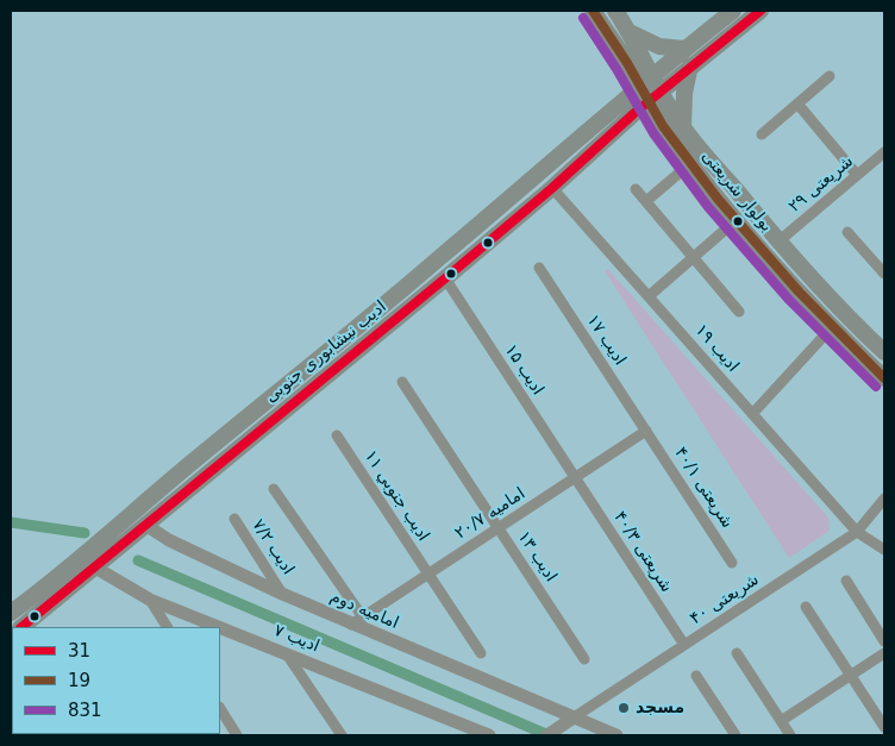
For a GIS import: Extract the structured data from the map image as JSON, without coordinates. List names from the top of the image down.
{
  "streets": {
    "main road": ["بولوار شریعتی", "ادیب نیشابوری جنوبی"],
    "street": [
      "شریعتی ۲۹",
      "ادیب ۱۷",
      "ادیب ۱۹",
      "ادیب ۱۵",
      "شریعتی ۴۰/۱",
      "ادیب جنوبي ١١",
      "امامیه ۲۰/۷",
      "ادیب ۷/۲",
      "شریعتی ۴۰/۳",
      "ادیب ۱۳",
      "شریعتی ۴۰",
      "امامیه دوم",
      "ادیب ۷"
    ]
  },
  "crossings": [
    ["شریعتی ۲۹", "بولوار شریعتی"],
    ["بولوار شریعتی", "ادیب نیشابوری جنوبی"],
    ["ادیب ۱۷", "شریعتی ۴۰/۱"],
    ["ادیب ۱۷", "امامیه ۲۰/۷"],
    ["ادیب ۱۹", "ادیب نیشابوری جنوبی"],
    ["ادیب ۱۹", "شریعتی ۴۰"],
    ["ادیب نیشابوری جنوبی", "ادیب ۱۵"],
    ["ادیب نیشابوری جنوبی", "امامیه دوم"],
    ["ادیب نیشابوری جنوبی", "ادیب ۷"],
    ["ادیب ۱۵", "امامیه ۲۰/۷"],
    ["ادیب ۱۵", "شریعتی ۴۰/۳"],
    ["شریعتی ۴۰/۱", "امامیه ۲۰/۷"],
    ["ادیب جنوبي ١١", "امامیه ۲۰/۷"],
    ["امامیه ۲۰/۷", "شریعتی ۴۰/۳"],
    ["امامیه ۲۰/۷", "ادیب ۱۳"],
    ["امامیه ۲۰/۷", "امامیه دوم"],
    ["ادیب ۷/۲", "امامیه دوم"],
    ["شریعتی ۴۰/۳", "شریعتی ۴۰"],
    ["شریعتی ۴۰", "امامیه دوم"]
  ],
  "places": ["مسجد"],
  "lines": ["transit line 31", "transit line 19", "transit line 831"],
  "legend": ["31", "19", "831"]
}
